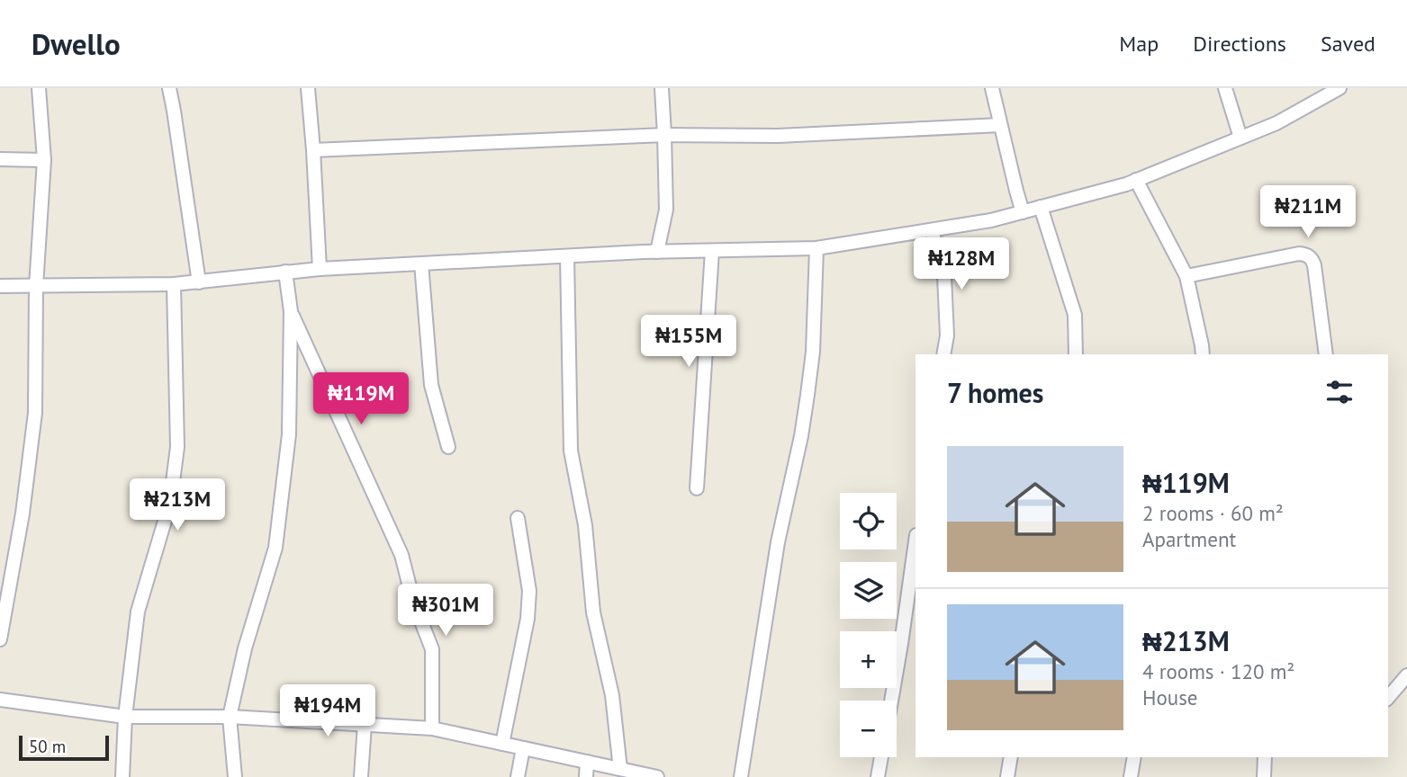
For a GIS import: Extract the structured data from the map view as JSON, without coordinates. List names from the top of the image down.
{
  "scale_bar": "50 m",
  "page": {
    "header": "Dwello",
    "nav": ["Map", "Directions", "Saved"],
    "price": [
      "₦211M",
      "₦128M",
      "₦155M",
      "₦119M",
      "₦213M",
      "₦301M",
      "₦194M"
    ],
    "heading": "7 homes",
    "list": [
      {
        "name": "₦119M",
        "note": "2 rooms · 60 m² · Apartment"
      },
      {
        "name": "₦213M",
        "note": "4 rooms · 120 m² · House"
      }
    ],
    "map_buttons": ["+", "−"],
    "scale": "50 m"
  }
}
